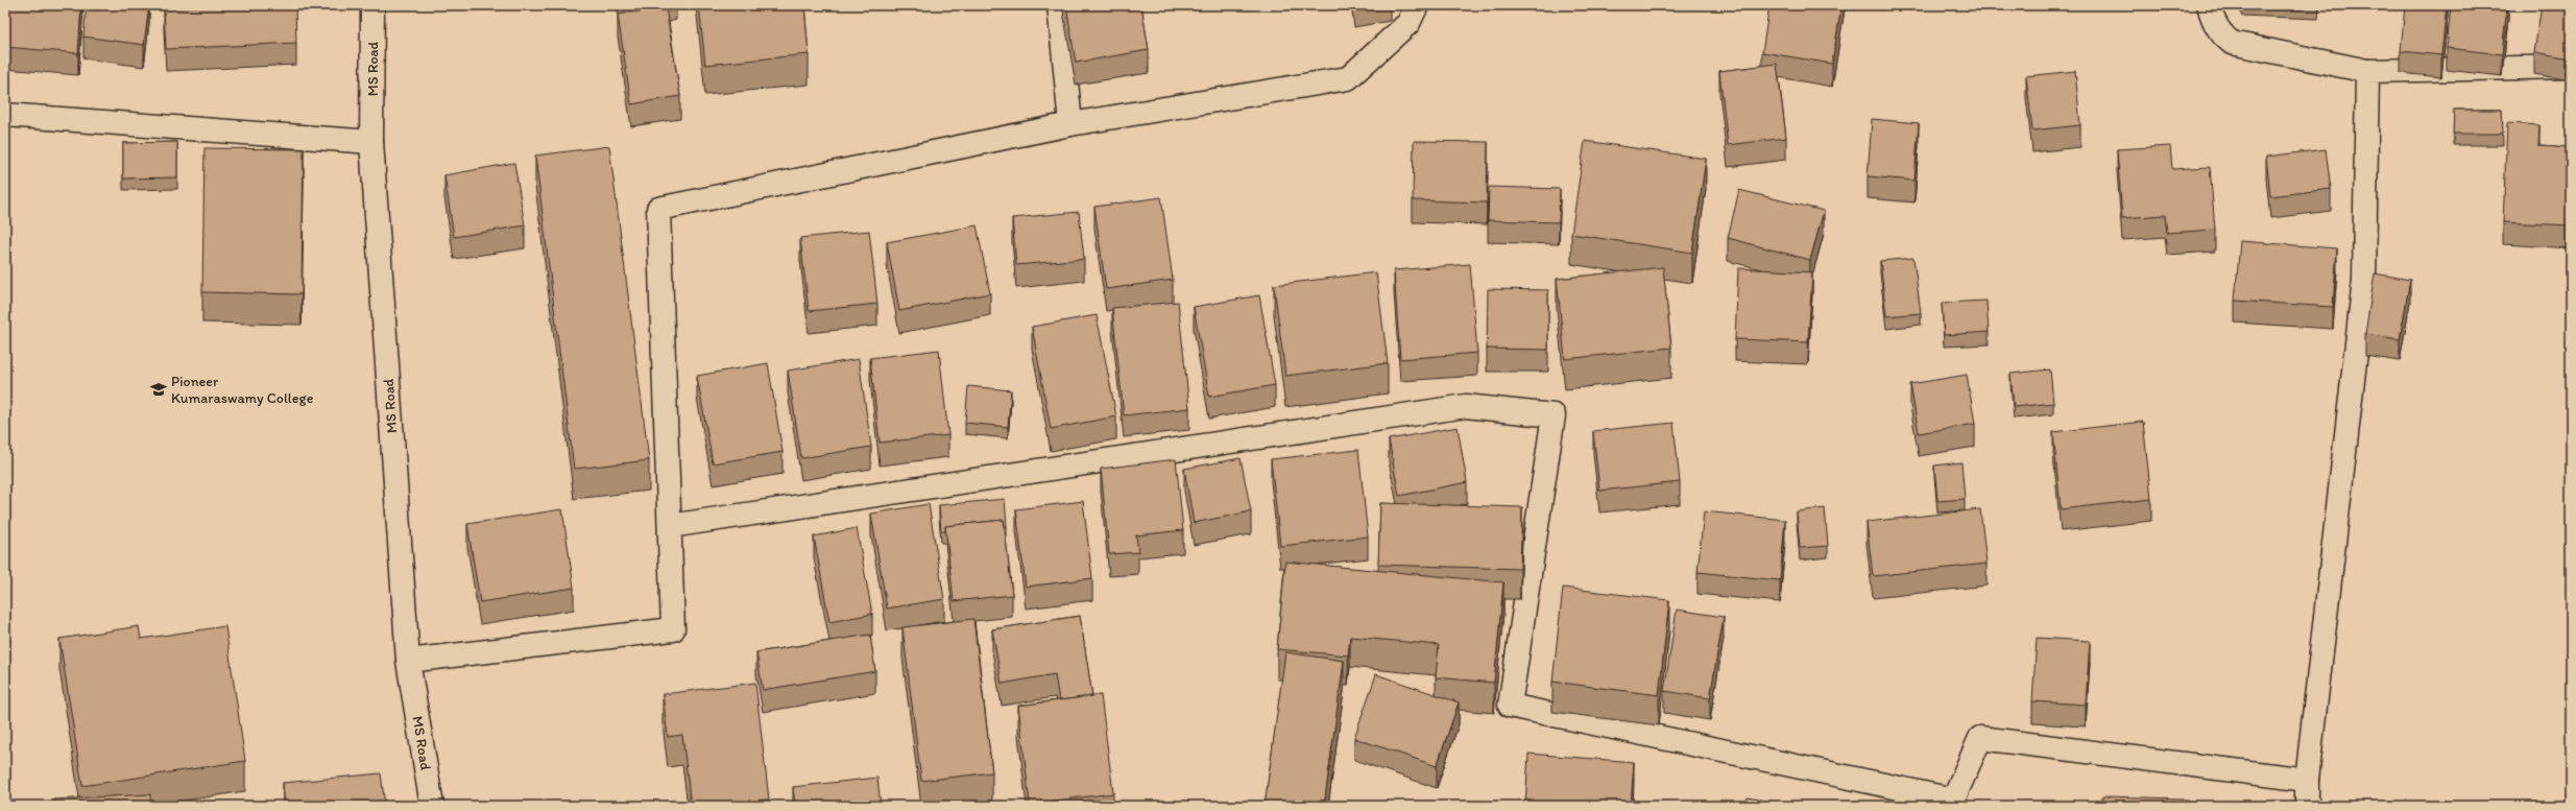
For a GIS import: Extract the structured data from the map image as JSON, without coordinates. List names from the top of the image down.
{
  "streets": {
    "main road": ["MS Road"]
  },
  "places": {
    "school or university": ["Pioneer Kumaraswamy College"]
  }
}
